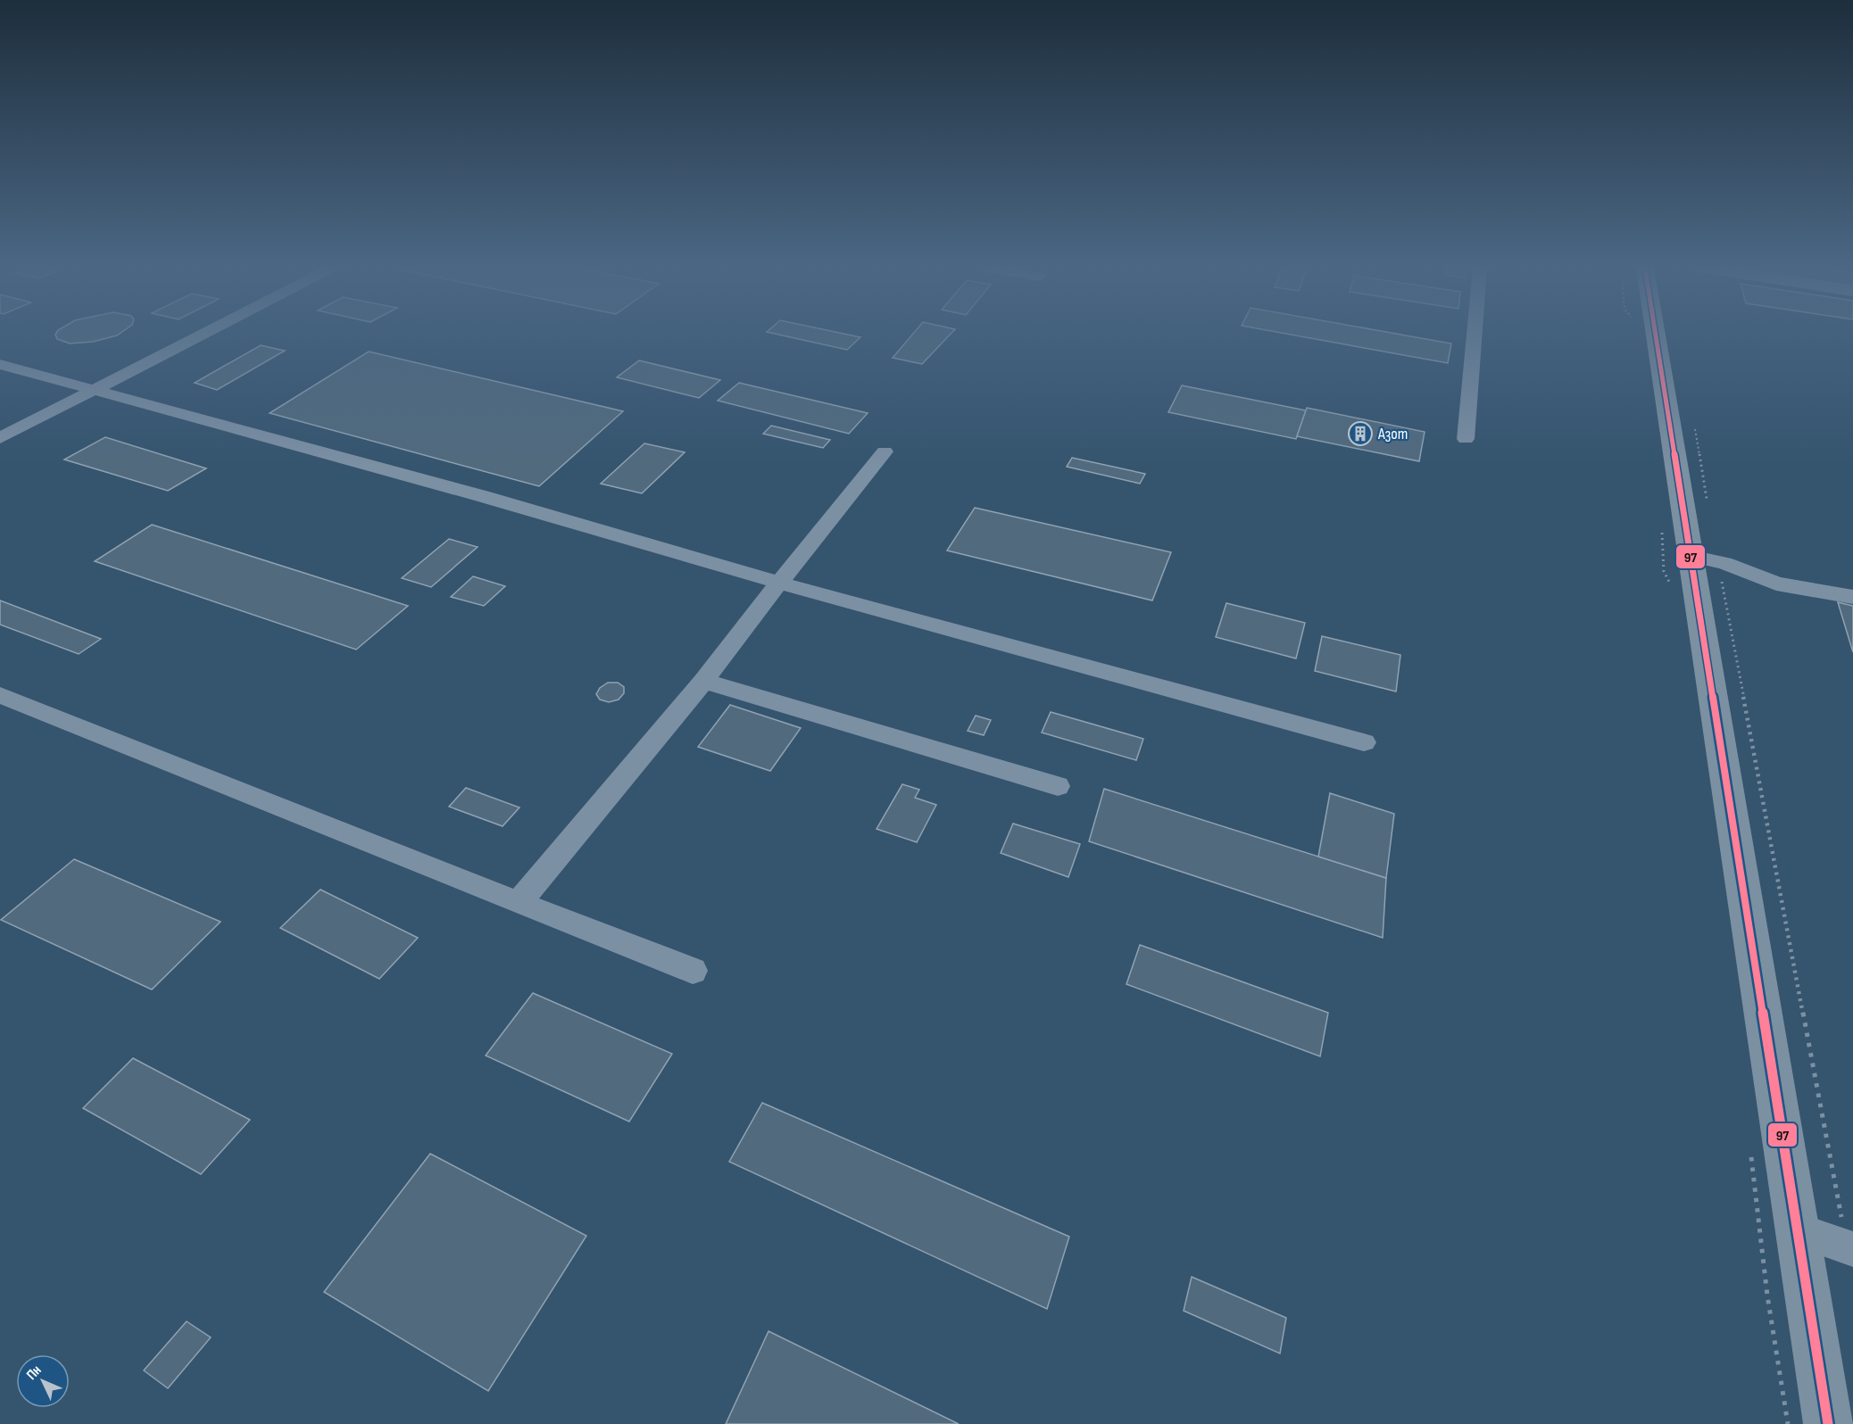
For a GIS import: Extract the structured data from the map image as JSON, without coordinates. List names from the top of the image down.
{
  "places": {
    "building": ["Азот"]
  },
  "lines": ["transit line 97"],
  "north": "top left"
}
